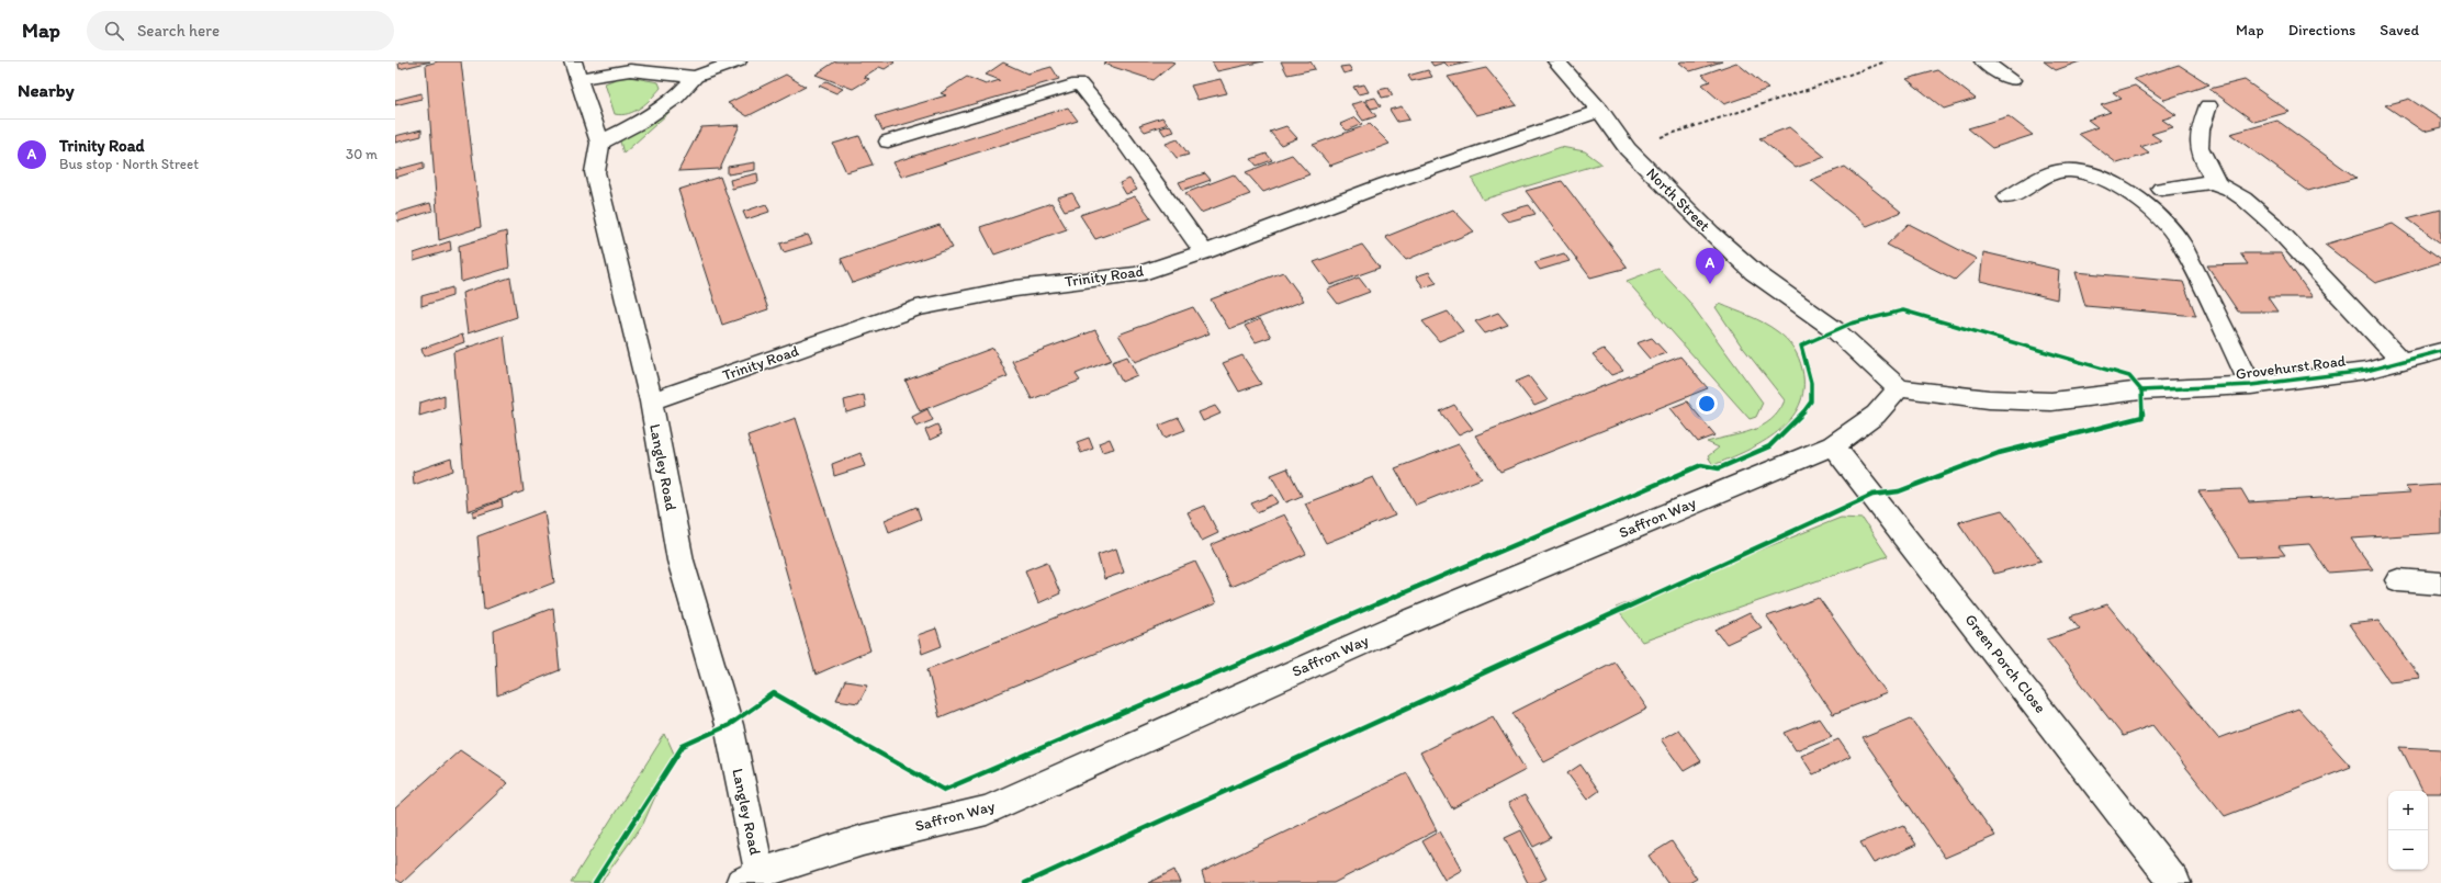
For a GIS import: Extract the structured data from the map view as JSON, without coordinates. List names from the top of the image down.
{
  "streets": {
    "street": [
      "North Street",
      "Trinity Road",
      "Grovehurst Road",
      "Langley Road",
      "Saffron Way",
      "Green Porch Close"
    ]
  },
  "crossings": [
    ["North Street", "Trinity Road"],
    ["North Street", "Grovehurst Road"],
    ["North Street", "Saffron Way"],
    ["Trinity Road", "Langley Road"],
    ["Grovehurst Road", "Saffron Way"],
    ["Langley Road", "Saffron Way"],
    ["Saffron Way", "Green Porch Close"]
  ],
  "page": {
    "header": "Map",
    "search": "Search here",
    "nav": ["Map", "Directions", "Saved"],
    "heading": "Nearby",
    "list": [
      {
        "mark": "A",
        "name": "Trinity Road",
        "note": "Bus stop · North Street",
        "value": "30 m"
      }
    ],
    "pins": "A",
    "map_buttons": ["+", "−"]
  }
}
